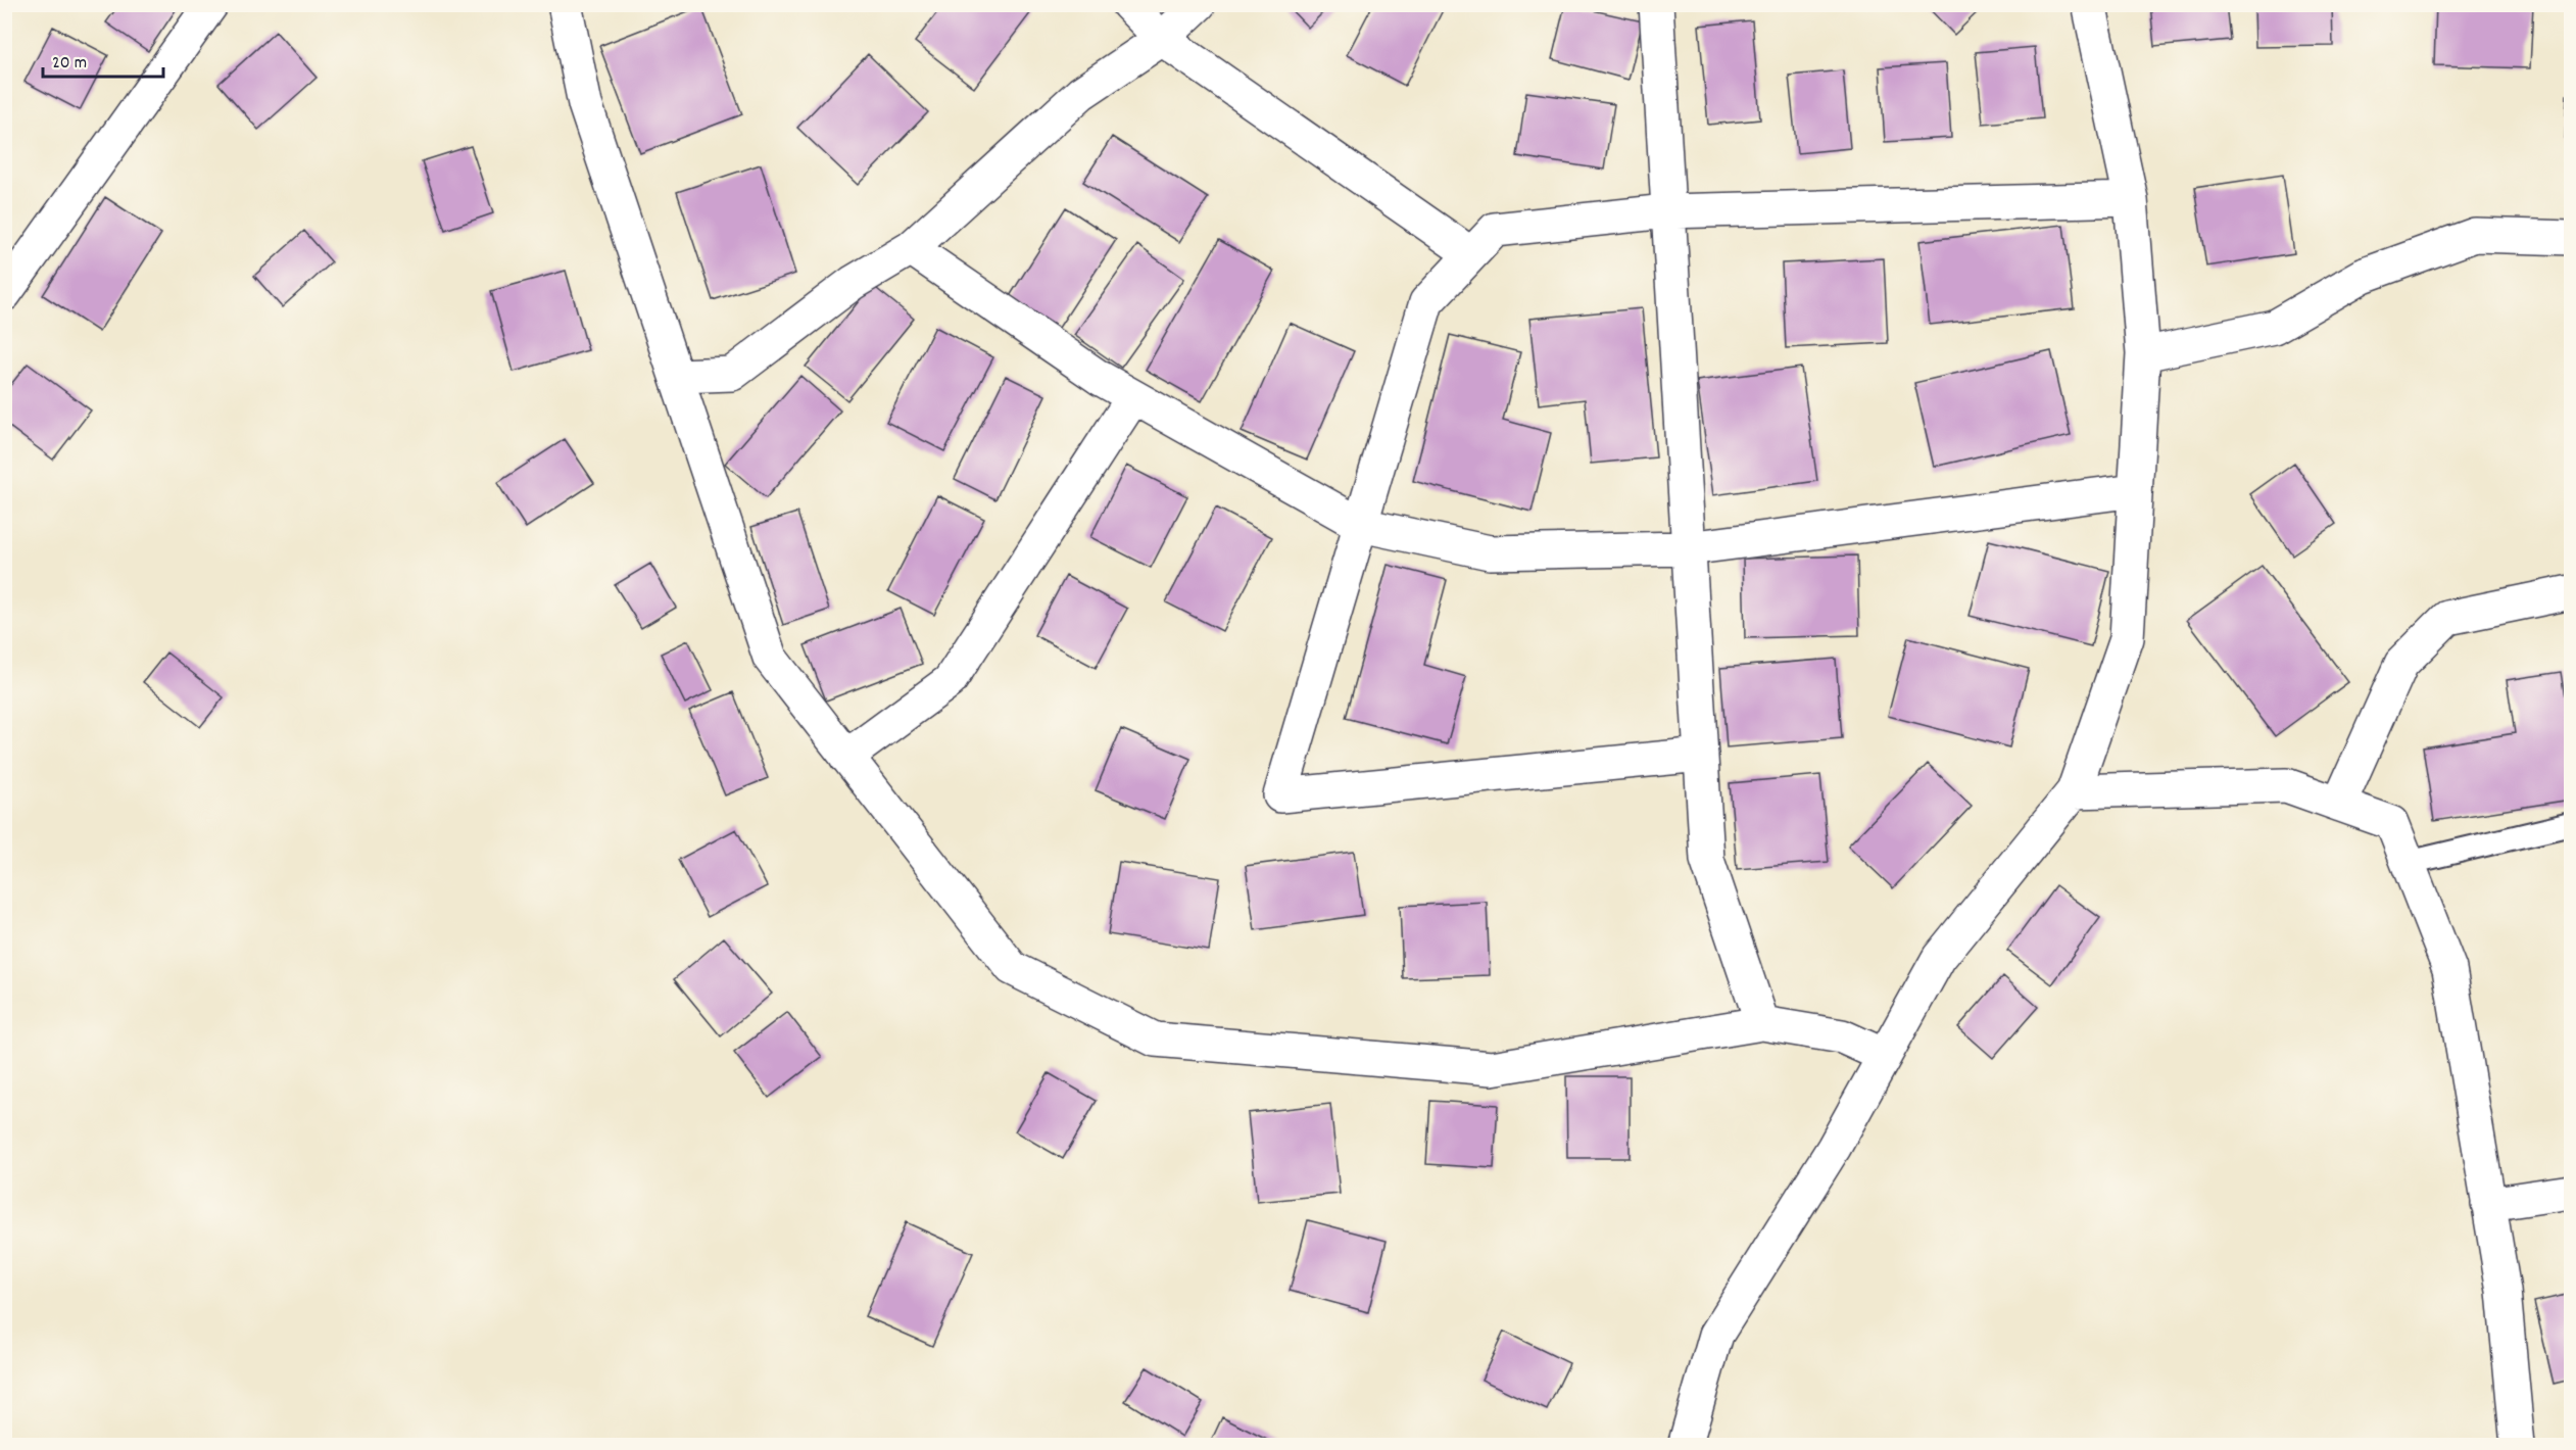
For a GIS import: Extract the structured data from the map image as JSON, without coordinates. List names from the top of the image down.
{
  "scale_bar": "20 m"
}
